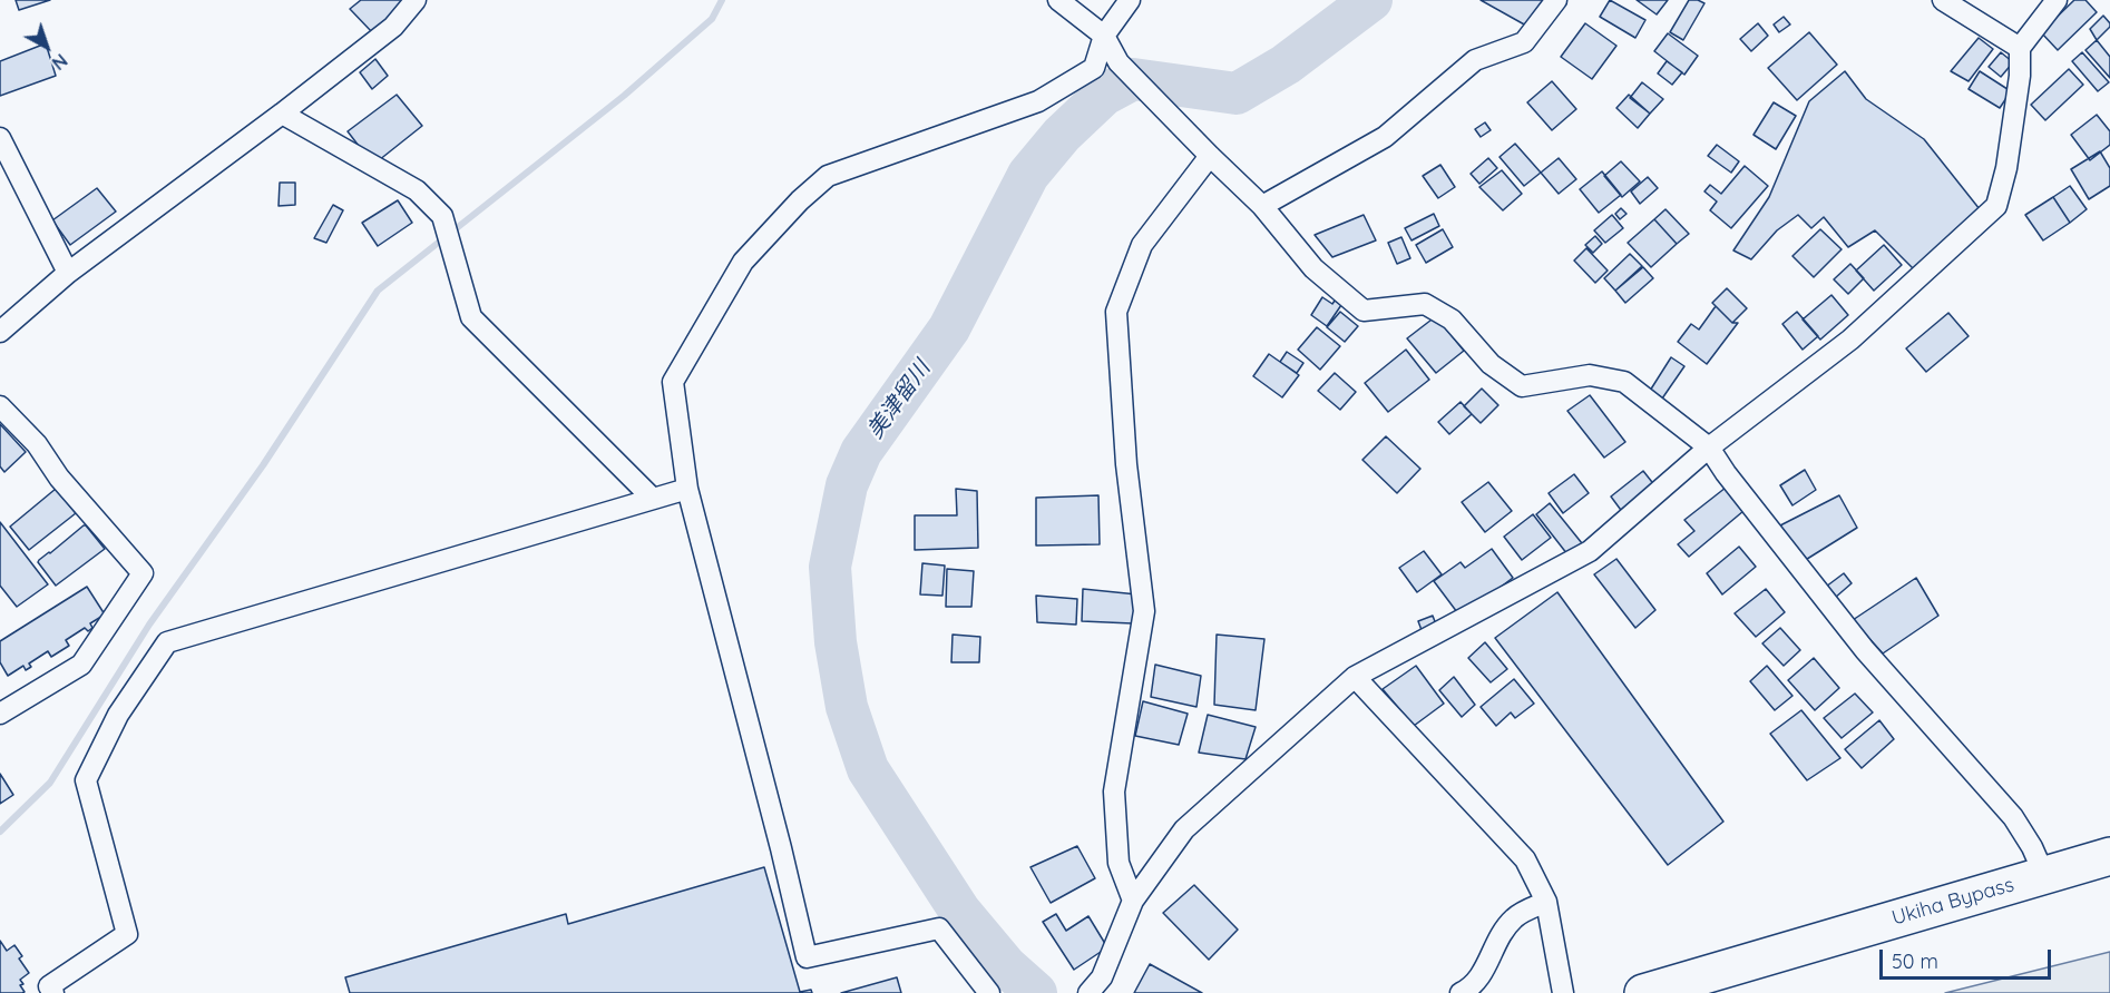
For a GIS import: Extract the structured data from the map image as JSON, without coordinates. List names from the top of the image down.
{
  "streets": {
    "highway": ["Ukiha Bypass"]
  },
  "water": ["美津留川"],
  "scale_bar": "50 m",
  "north": "bottom right"
}
